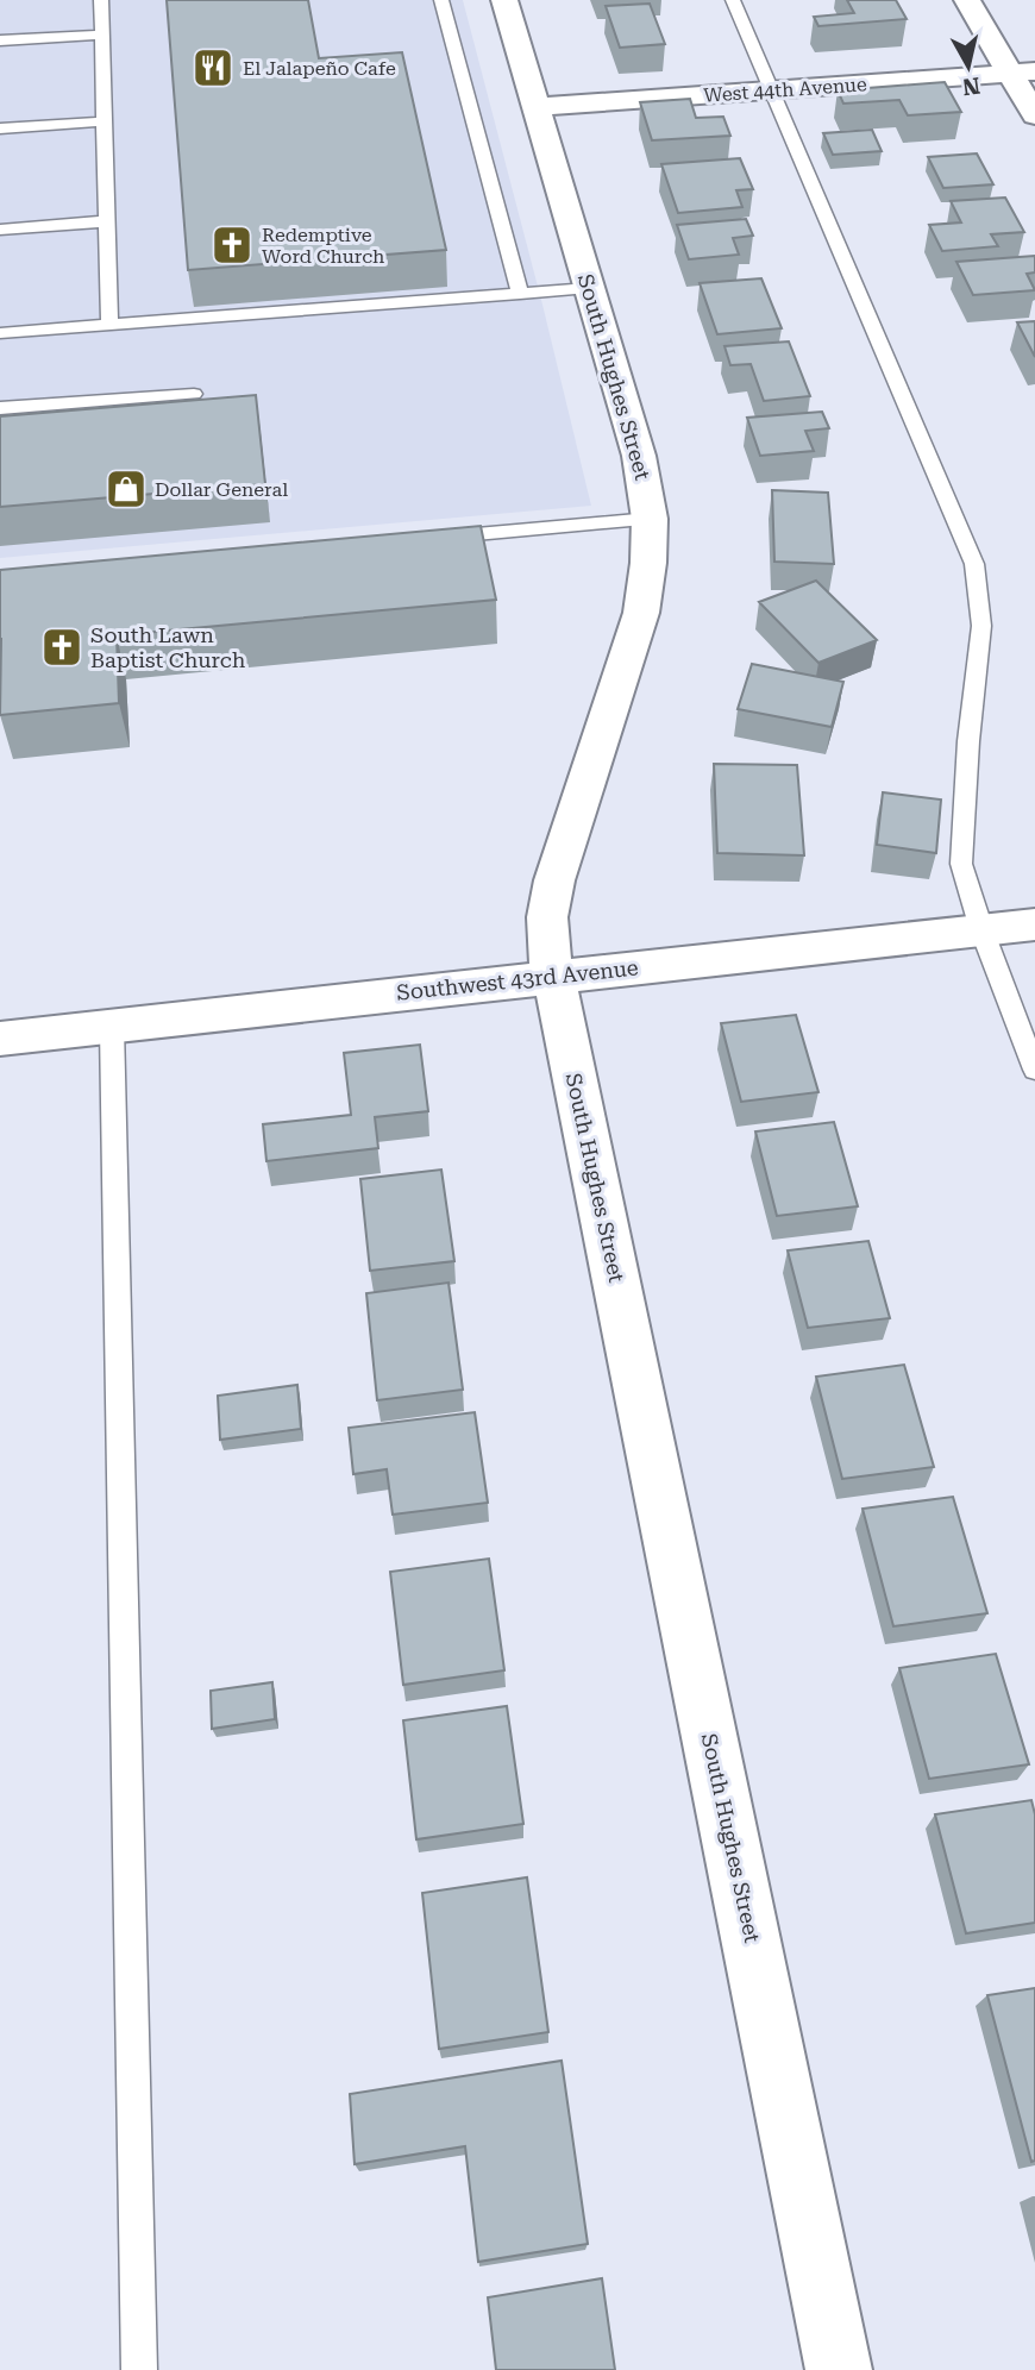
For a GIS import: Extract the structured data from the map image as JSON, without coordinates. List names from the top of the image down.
{
  "streets": {
    "street": ["West 44th Avenue", "South Hughes Street", "Southwest 43rd Avenue"]
  },
  "crossings": [
    ["West 44th Avenue", "South Hughes Street"],
    ["South Hughes Street", "Southwest 43rd Avenue"]
  ],
  "places": {
    "restaurant": ["El Jalapeño Cafe"],
    "church": ["Redemptive Word Church", "South Lawn Baptist Church"],
    "shop": ["Dollar General"]
  },
  "north": "bottom"
}
